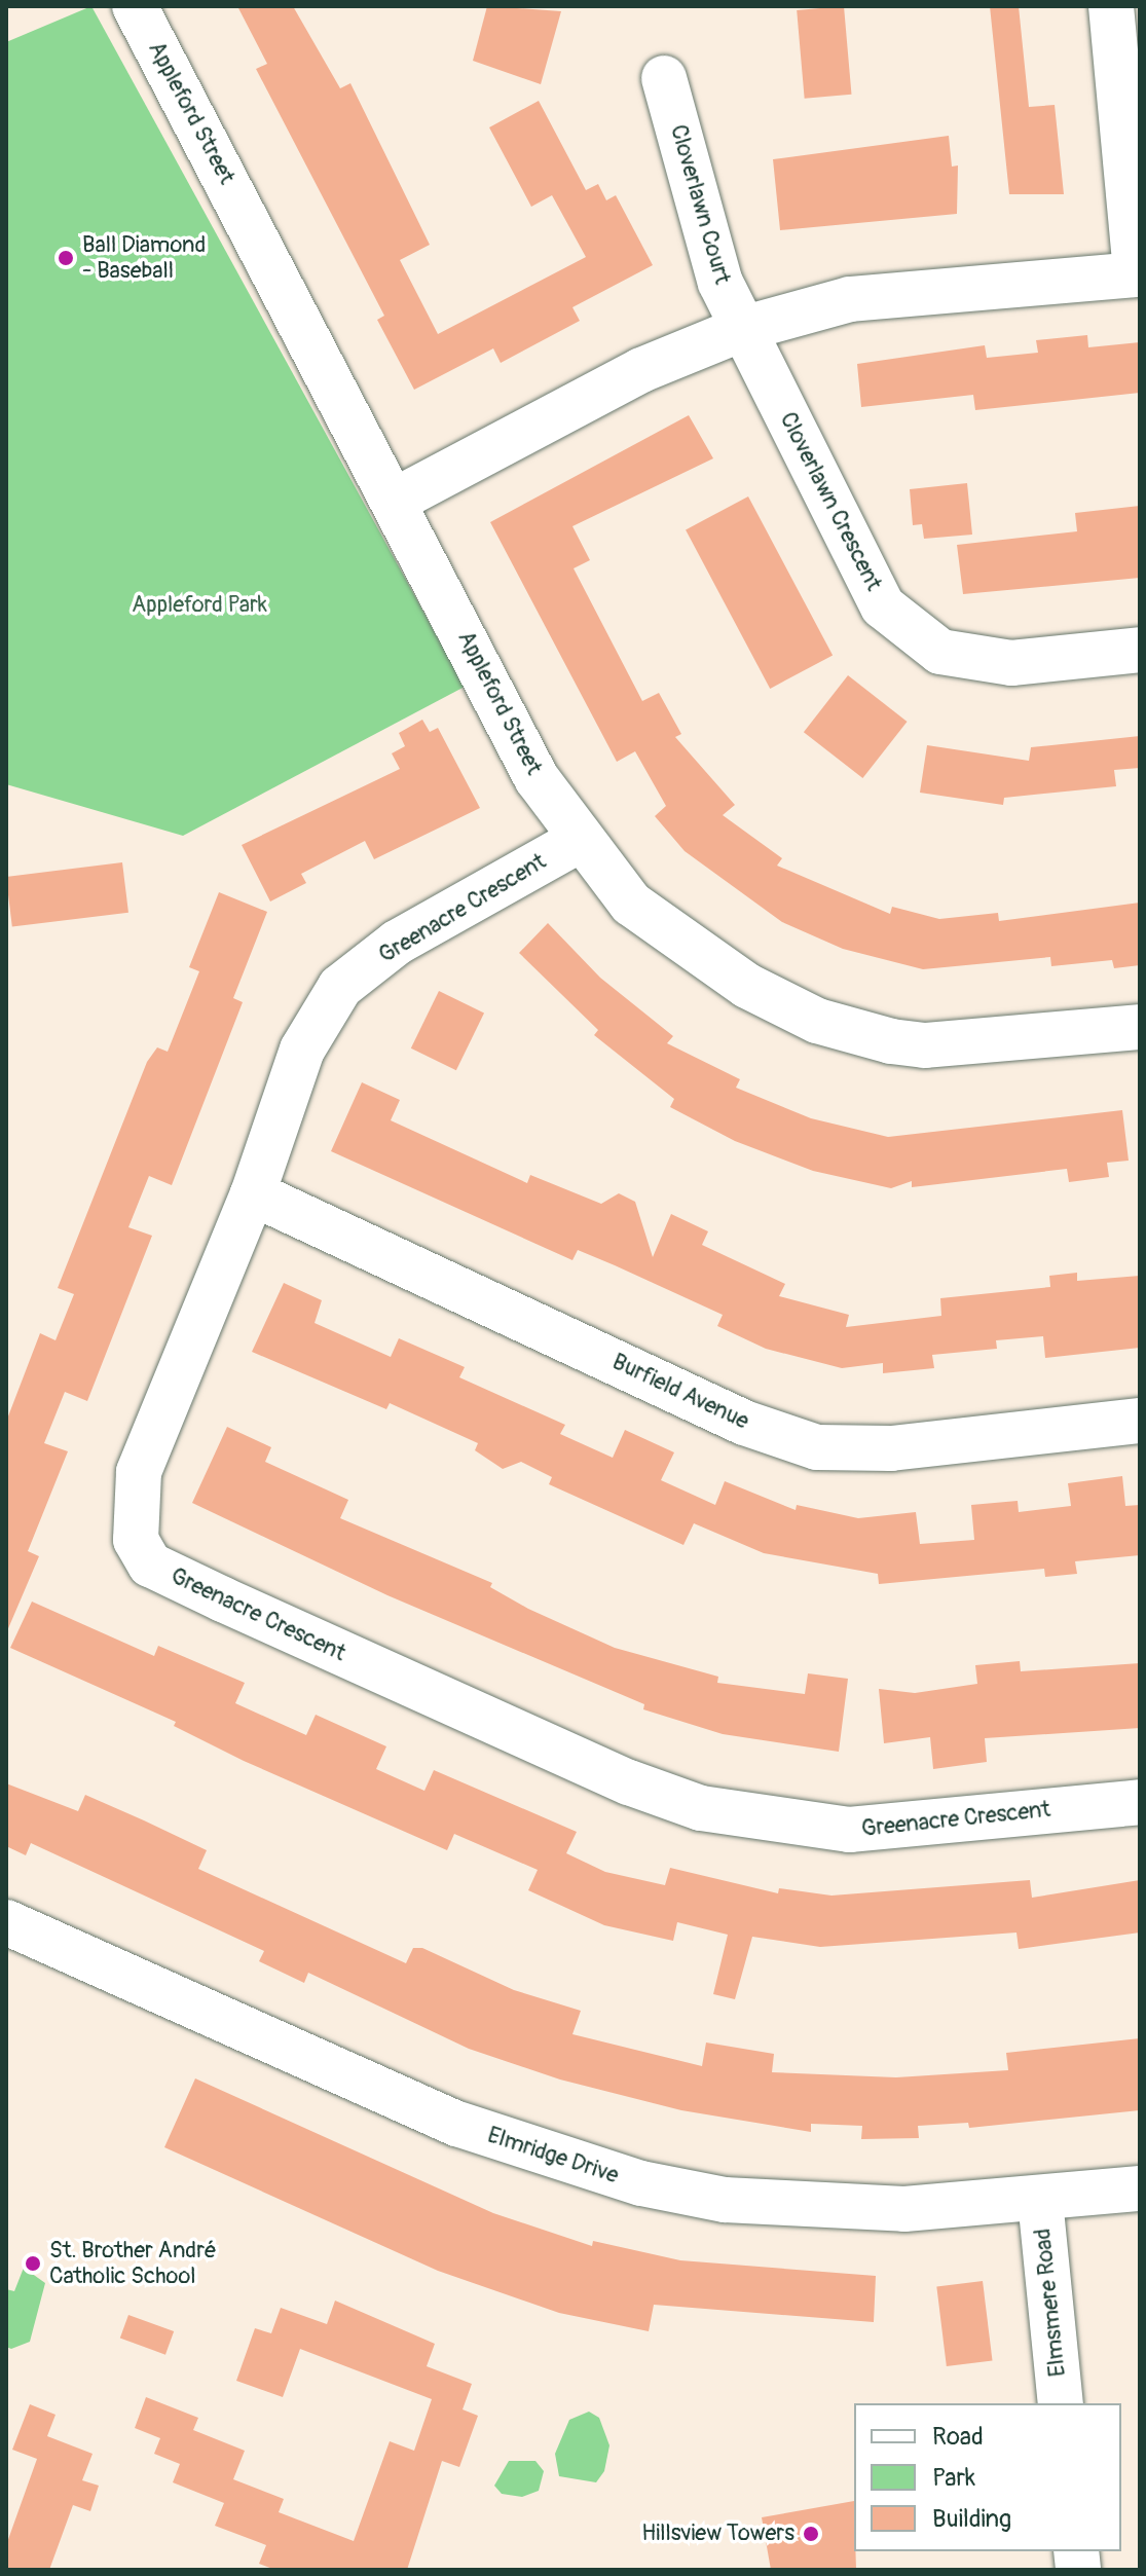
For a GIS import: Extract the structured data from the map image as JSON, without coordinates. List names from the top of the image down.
{
  "streets": {
    "street": [
      "Appleford Street",
      "Cloverlawn Court",
      "Cloverlawn Crescent",
      "Greenacre Crescent",
      "Burfield Avenue",
      "Elmridge Drive",
      "Elmsmere Road"
    ]
  },
  "crossings": [
    ["Appleford Street", "Greenacre Crescent"],
    ["Cloverlawn Court", "Cloverlawn Crescent"],
    ["Greenacre Crescent", "Burfield Avenue"],
    ["Elmridge Drive", "Elmsmere Road"]
  ],
  "parks": ["Appleford Park"],
  "places": ["Ball Diamond - Baseball", "St. Brother André Catholic School", "Hillsview Towers"],
  "legend": ["Road", "Park", "Building"]
}
